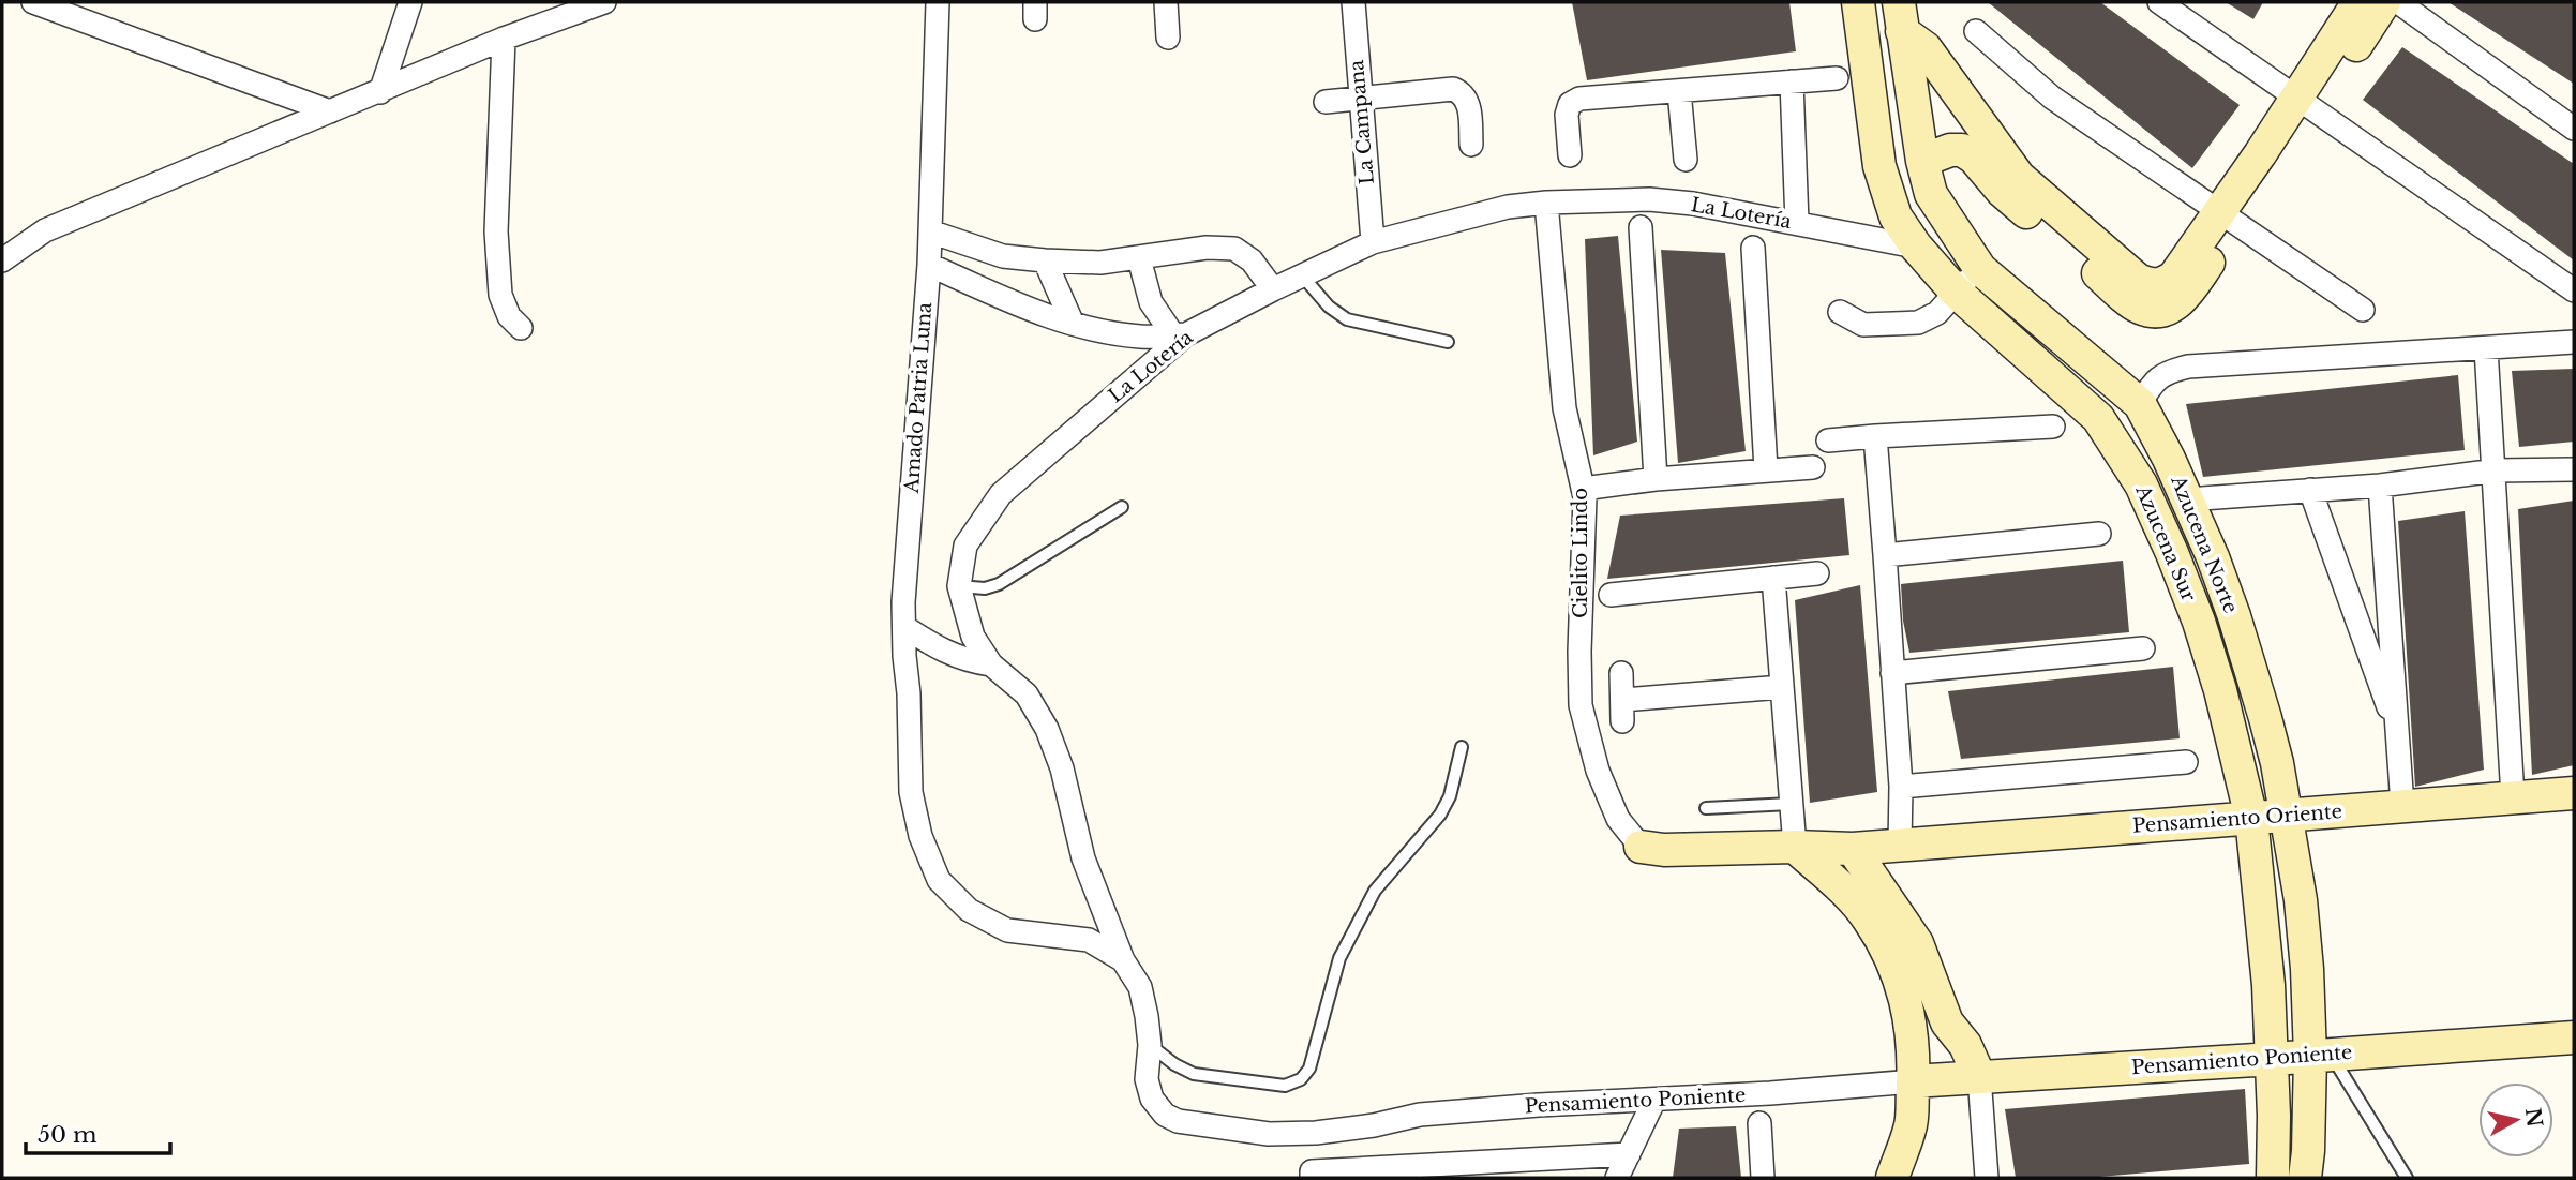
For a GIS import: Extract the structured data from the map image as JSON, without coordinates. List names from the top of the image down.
{
  "streets": {
    "street": [
      "La Campana",
      "La Lotería",
      "Amado Patria Luna",
      "Azucena Sur",
      "Azucena Norte",
      "Cielito Lindo",
      "Pensamiento Oriente",
      "Pensamiento Poniente"
    ]
  },
  "crossings": [
    ["La Campana", "La Lotería"],
    ["La Lotería", "Amado Patria Luna"],
    ["La Lotería", "Azucena Sur"],
    ["La Lotería", "Cielito Lindo"],
    ["La Lotería", "Pensamiento Poniente"],
    ["Amado Patria Luna", "Pensamiento Poniente"],
    ["Azucena Sur", "Pensamiento Oriente"],
    ["Azucena Sur", "Pensamiento Poniente"],
    ["Azucena Norte", "Pensamiento Oriente"],
    ["Azucena Norte", "Pensamiento Poniente"],
    ["Cielito Lindo", "Pensamiento Oriente"]
  ],
  "scale_bar": "50 m",
  "north": "right"
}
